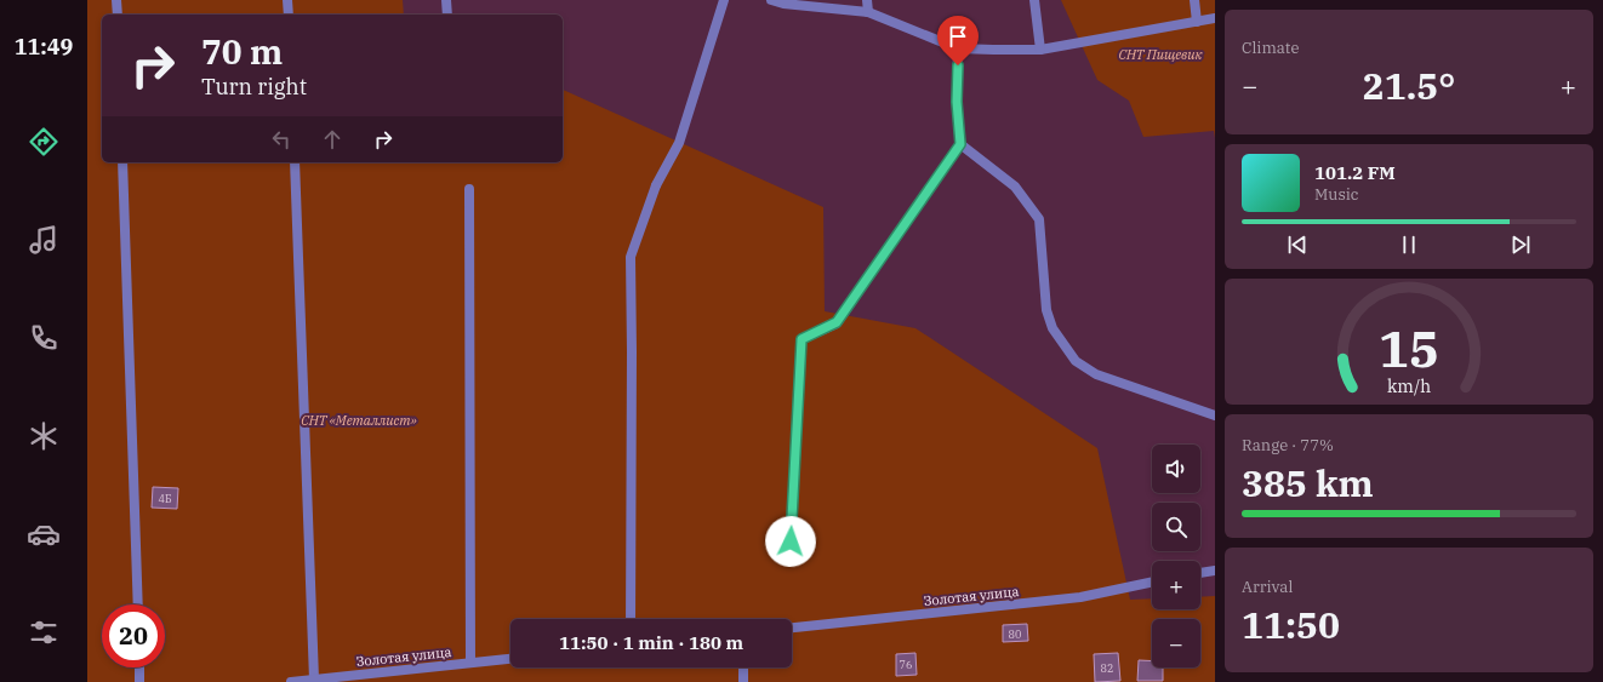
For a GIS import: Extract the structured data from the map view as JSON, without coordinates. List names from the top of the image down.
{
  "streets": {
    "street": ["Золотая улица"]
  },
  "parks": ["СНТ Пищевик", "СНТ «Металлист»"],
  "house_numbers": [
    "4Б",
    "80",
    "76",
    "82"
  ],
  "page": {
    "tabs": "11:49",
    "tile": [
      "Climate",
      ["Range · 77%", "385 km"],
      ["Arrival", "11:50"]
    ],
    "turn": ["70 m", "Turn right"],
    "heat": ["−", "21.5°", "+"],
    "song": ["101.2 FM", "Music"],
    "map_buttons": ["+", "−"],
    "limit": "20",
    "trip": "11:50 · 1 min · 180 m",
    "gauge": ["15", "km/h"]
  }
}
